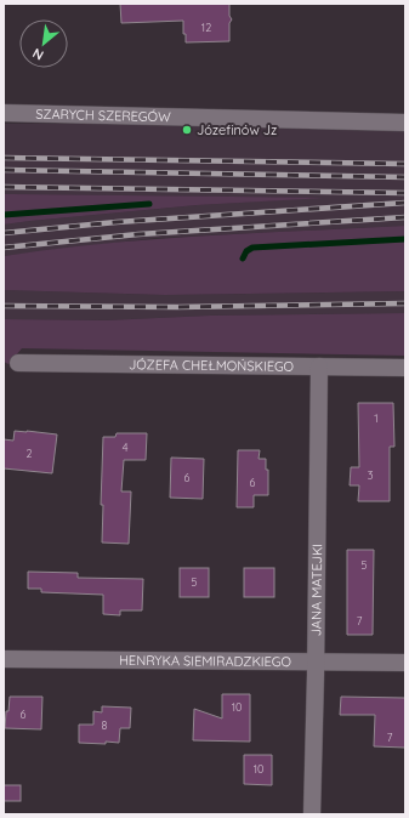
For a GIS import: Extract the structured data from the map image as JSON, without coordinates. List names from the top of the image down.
{
  "streets": {
    "street": [
      "SZARYCH SZEREGÓW",
      "JÓZEFA CHEŁMOŃSKIEGO",
      "JANA MATEJKI",
      "HENRYKA SIEMIRADZKIEGO"
    ]
  },
  "crossings": [
    ["JÓZEFA CHEŁMOŃSKIEGO", "JANA MATEJKI"],
    ["JANA MATEJKI", "HENRYKA SIEMIRADZKIEGO"]
  ],
  "places": ["Józefinów Jz"],
  "house_numbers": [
    "12",
    "1",
    "4",
    "2",
    "3",
    "6",
    "6",
    "5",
    "5",
    "7",
    "10",
    "6",
    "8",
    "7",
    "10"
  ],
  "north": "bottom left"
}
